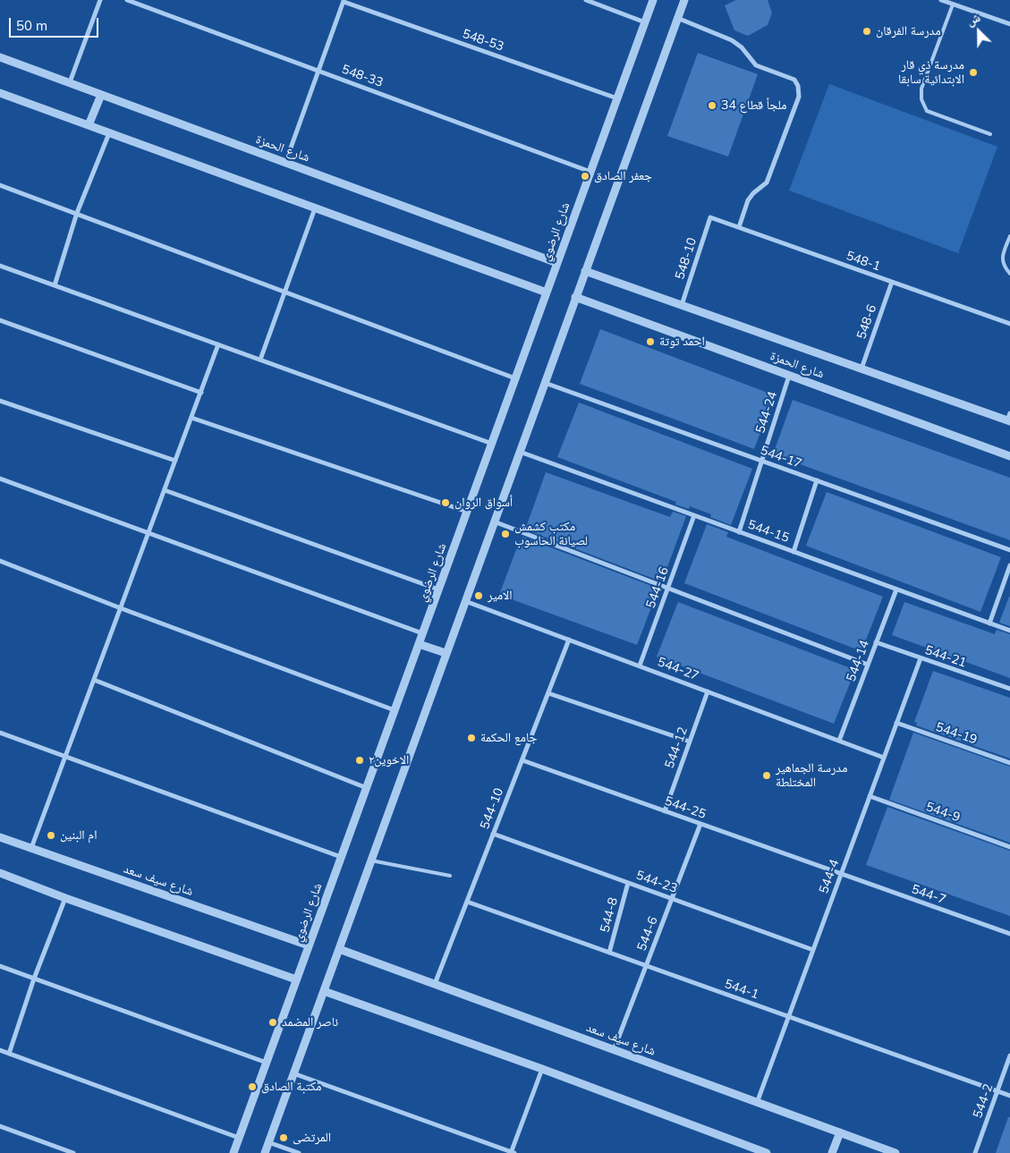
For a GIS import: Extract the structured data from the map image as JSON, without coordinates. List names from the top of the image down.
{
  "streets": {
    "street": [
      "548-53",
      "548-33",
      "شارع الحمزة",
      "شارع الرضوي",
      "548-10",
      "548-1",
      "548-6",
      "544-24",
      "544-17",
      "544-15",
      "544-16",
      "544-21",
      "544-14",
      "544-27",
      "544-19",
      "544-12",
      "544-25",
      "544-10",
      "544-9",
      "544-4",
      "شارع سيف سعد",
      "544-23",
      "544-7",
      "544-8",
      "544-6",
      "544-1",
      "544-2"
    ]
  },
  "crossings": [
    ["548-53", "شارع الرضوي"],
    ["548-33", "شارع الرضوي"],
    ["شارع الحمزة", "شارع الرضوي"],
    ["شارع الحمزة", "548-10"],
    ["شارع الحمزة", "548-6"],
    ["شارع الحمزة", "544-24"],
    ["شارع الرضوي", "شارع سيف سعد"],
    ["548-10", "548-1"],
    ["548-1", "548-6"],
    ["544-24", "544-17"],
    ["544-24", "544-15"],
    ["544-15", "544-16"],
    ["544-15", "544-14"],
    ["544-16", "544-27"],
    ["544-21", "544-14"],
    ["544-21", "544-4"],
    ["544-14", "544-27"],
    ["544-27", "544-12"],
    ["544-27", "544-10"],
    ["544-27", "544-4"],
    ["544-19", "544-4"],
    ["544-12", "544-25"],
    ["544-25", "544-10"],
    ["544-25", "544-4"],
    ["544-25", "544-7"],
    ["544-25", "544-6"],
    ["544-10", "شارع سيف سعد"],
    ["544-10", "544-23"],
    ["544-10", "544-1"],
    ["544-9", "544-4"],
    ["544-4", "شارع سيف سعد"],
    ["544-4", "544-23"],
    ["544-4", "544-7"],
    ["544-4", "544-1"],
    ["شارع سيف سعد", "544-6"],
    ["544-23", "544-8"],
    ["544-23", "544-6"],
    ["544-8", "544-1"],
    ["544-6", "544-1"],
    ["544-1", "544-2"]
  ],
  "places": [
    "مدرسة الفرقان",
    "مدرسة ذي قار الابتدائية سابقا",
    "ملجأ قطاع 34",
    "جعفر الصادق",
    "احمد توتة",
    "أسواق الروان",
    "مكتب كشمش لصيانة الحاسوب",
    "الامير",
    "جامع الحكمة",
    "الاخوين٢",
    "مدرسة الجماهير المختلطة",
    "ام البنين",
    "ناصر المضمد",
    "مكتبة الصادق",
    "المرتضى"
  ],
  "scale_bar": "50 m",
  "north": "top left"
}
